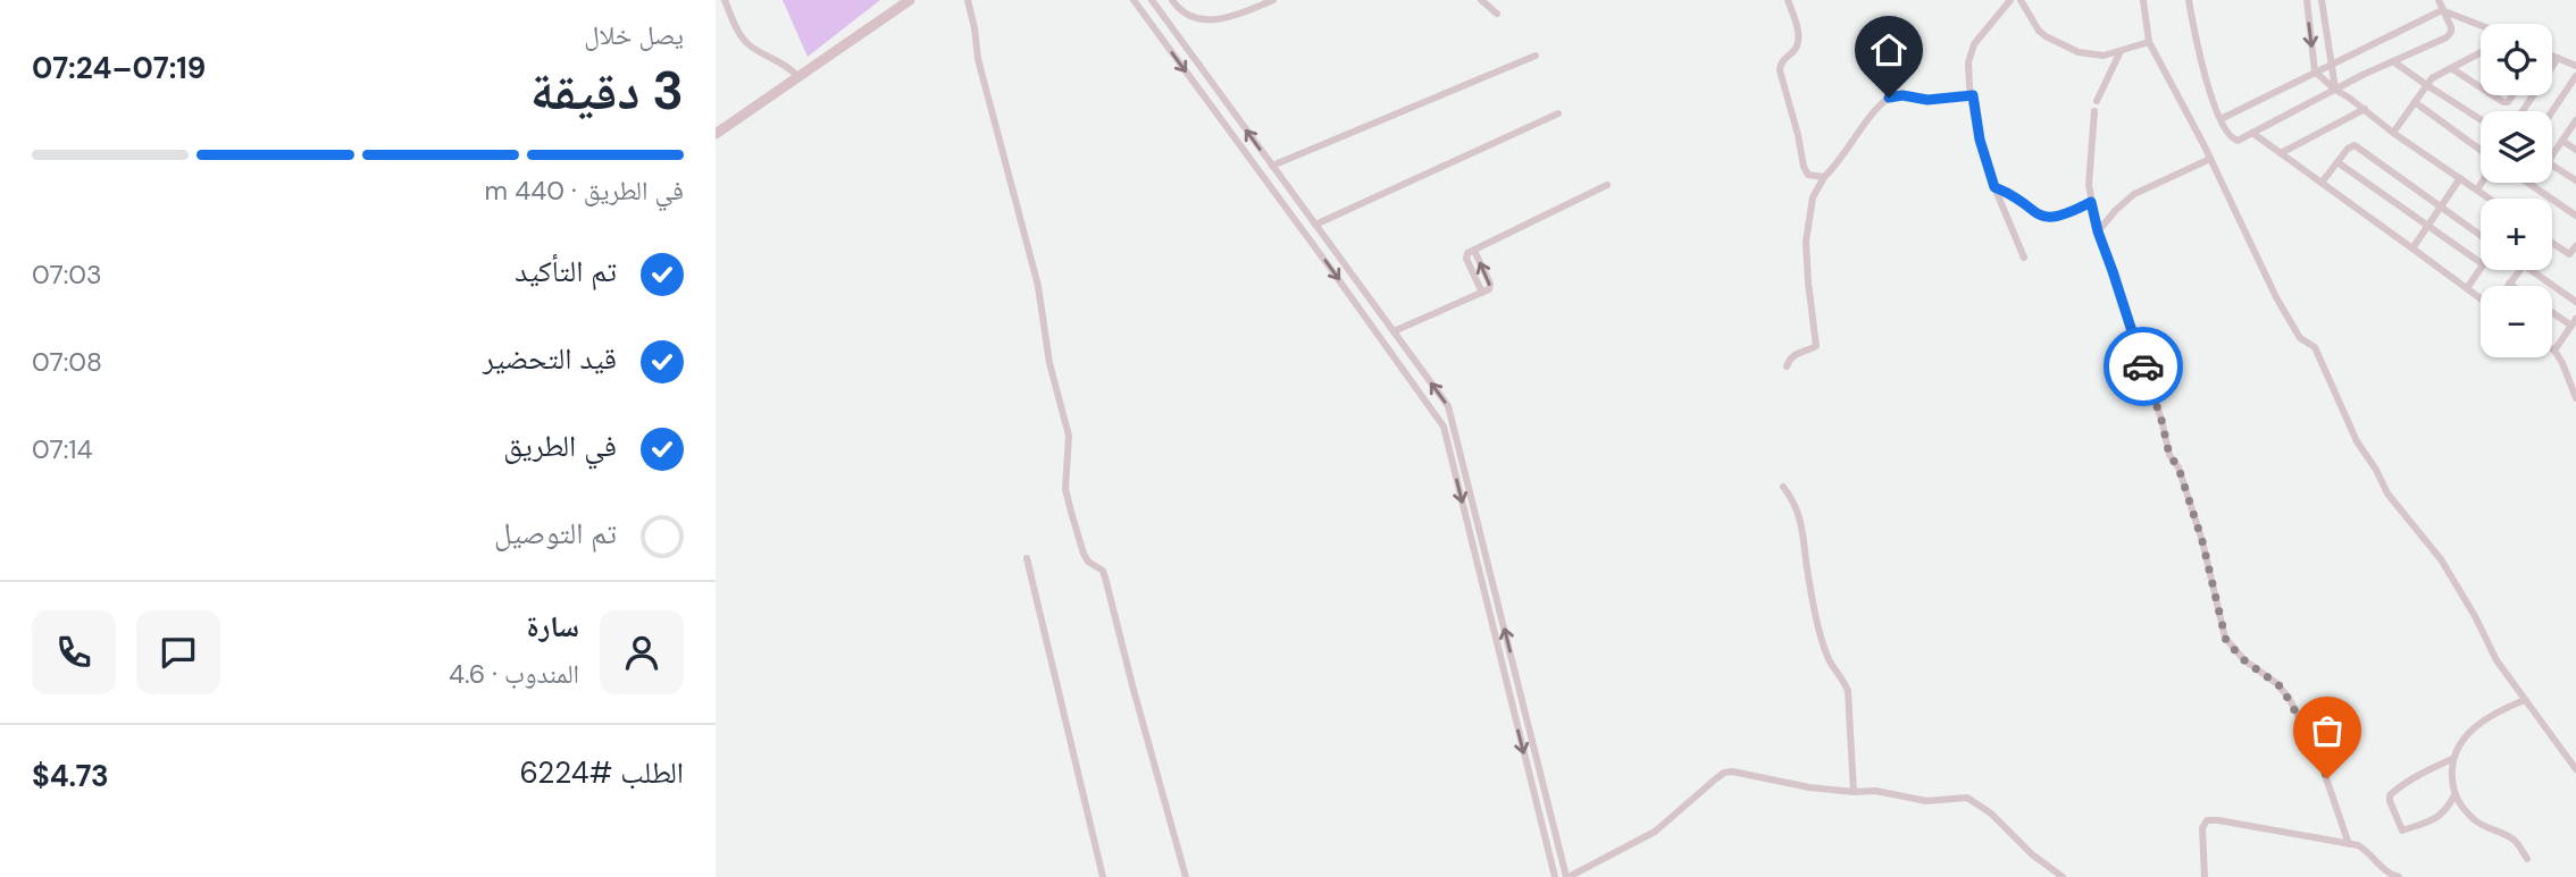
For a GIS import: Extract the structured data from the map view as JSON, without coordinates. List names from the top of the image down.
{
  "page": {
    "heading": ["3 دقيقة", "يصل خلال", "07:19–07:24"],
    "panel": [
      "سارة",
      "المندوب · 4.6",
      "الطلب #6224",
      "$4.73"
    ],
    "map_buttons": ["+", "−"],
    "bar": "في الطريق · 440 m",
    "list": [
      ["تم التأكيد", "07:03"],
      ["قيد التحضير", "07:08"],
      ["في الطريق", "07:14"],
      "تم التوصيل"
    ]
  }
}
